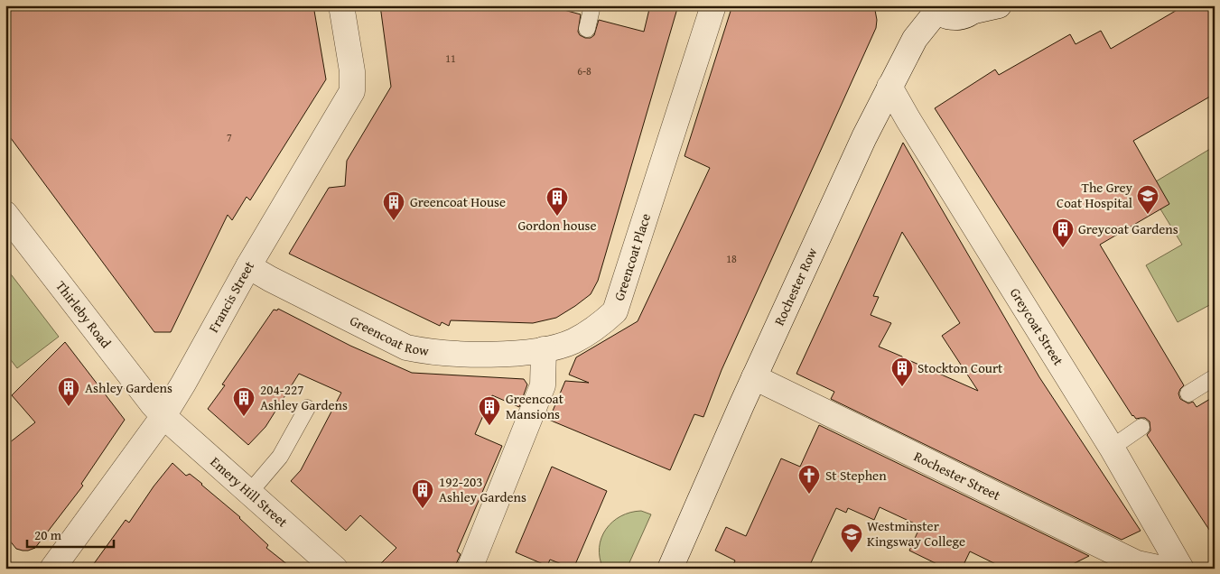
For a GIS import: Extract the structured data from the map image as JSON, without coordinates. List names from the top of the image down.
{
  "streets": {
    "street": [
      "Greencoat Place",
      "Rochester Row",
      "Francis Street",
      "Thirleby Road",
      "Greycoat Street",
      "Greencoat Row",
      "Rochester Street",
      "Emery Hill Street"
    ]
  },
  "crossings": [
    ["Greencoat Place", "Greencoat Row"],
    ["Rochester Row", "Greycoat Street"],
    ["Rochester Row", "Rochester Street"],
    ["Francis Street", "Thirleby Road"],
    ["Francis Street", "Greencoat Row"],
    ["Francis Street", "Emery Hill Street"],
    ["Thirleby Road", "Emery Hill Street"]
  ],
  "places": {
    "school or university": ["The Grey Coat Hospital", "Westminster Kingsway College"],
    "building": [
      "Gordon house",
      "Greencoat House",
      "Greycoat Gardens",
      "Stockton Court",
      "Ashley Gardens",
      "204-227 Ashley Gardens",
      "Greencoat Mansions",
      "192-203 Ashley Gardens"
    ],
    "church": ["St Stephen"]
  },
  "house_numbers": [
    "11",
    "6-8",
    "7",
    "18"
  ],
  "scale_bar": "20 m"
}
